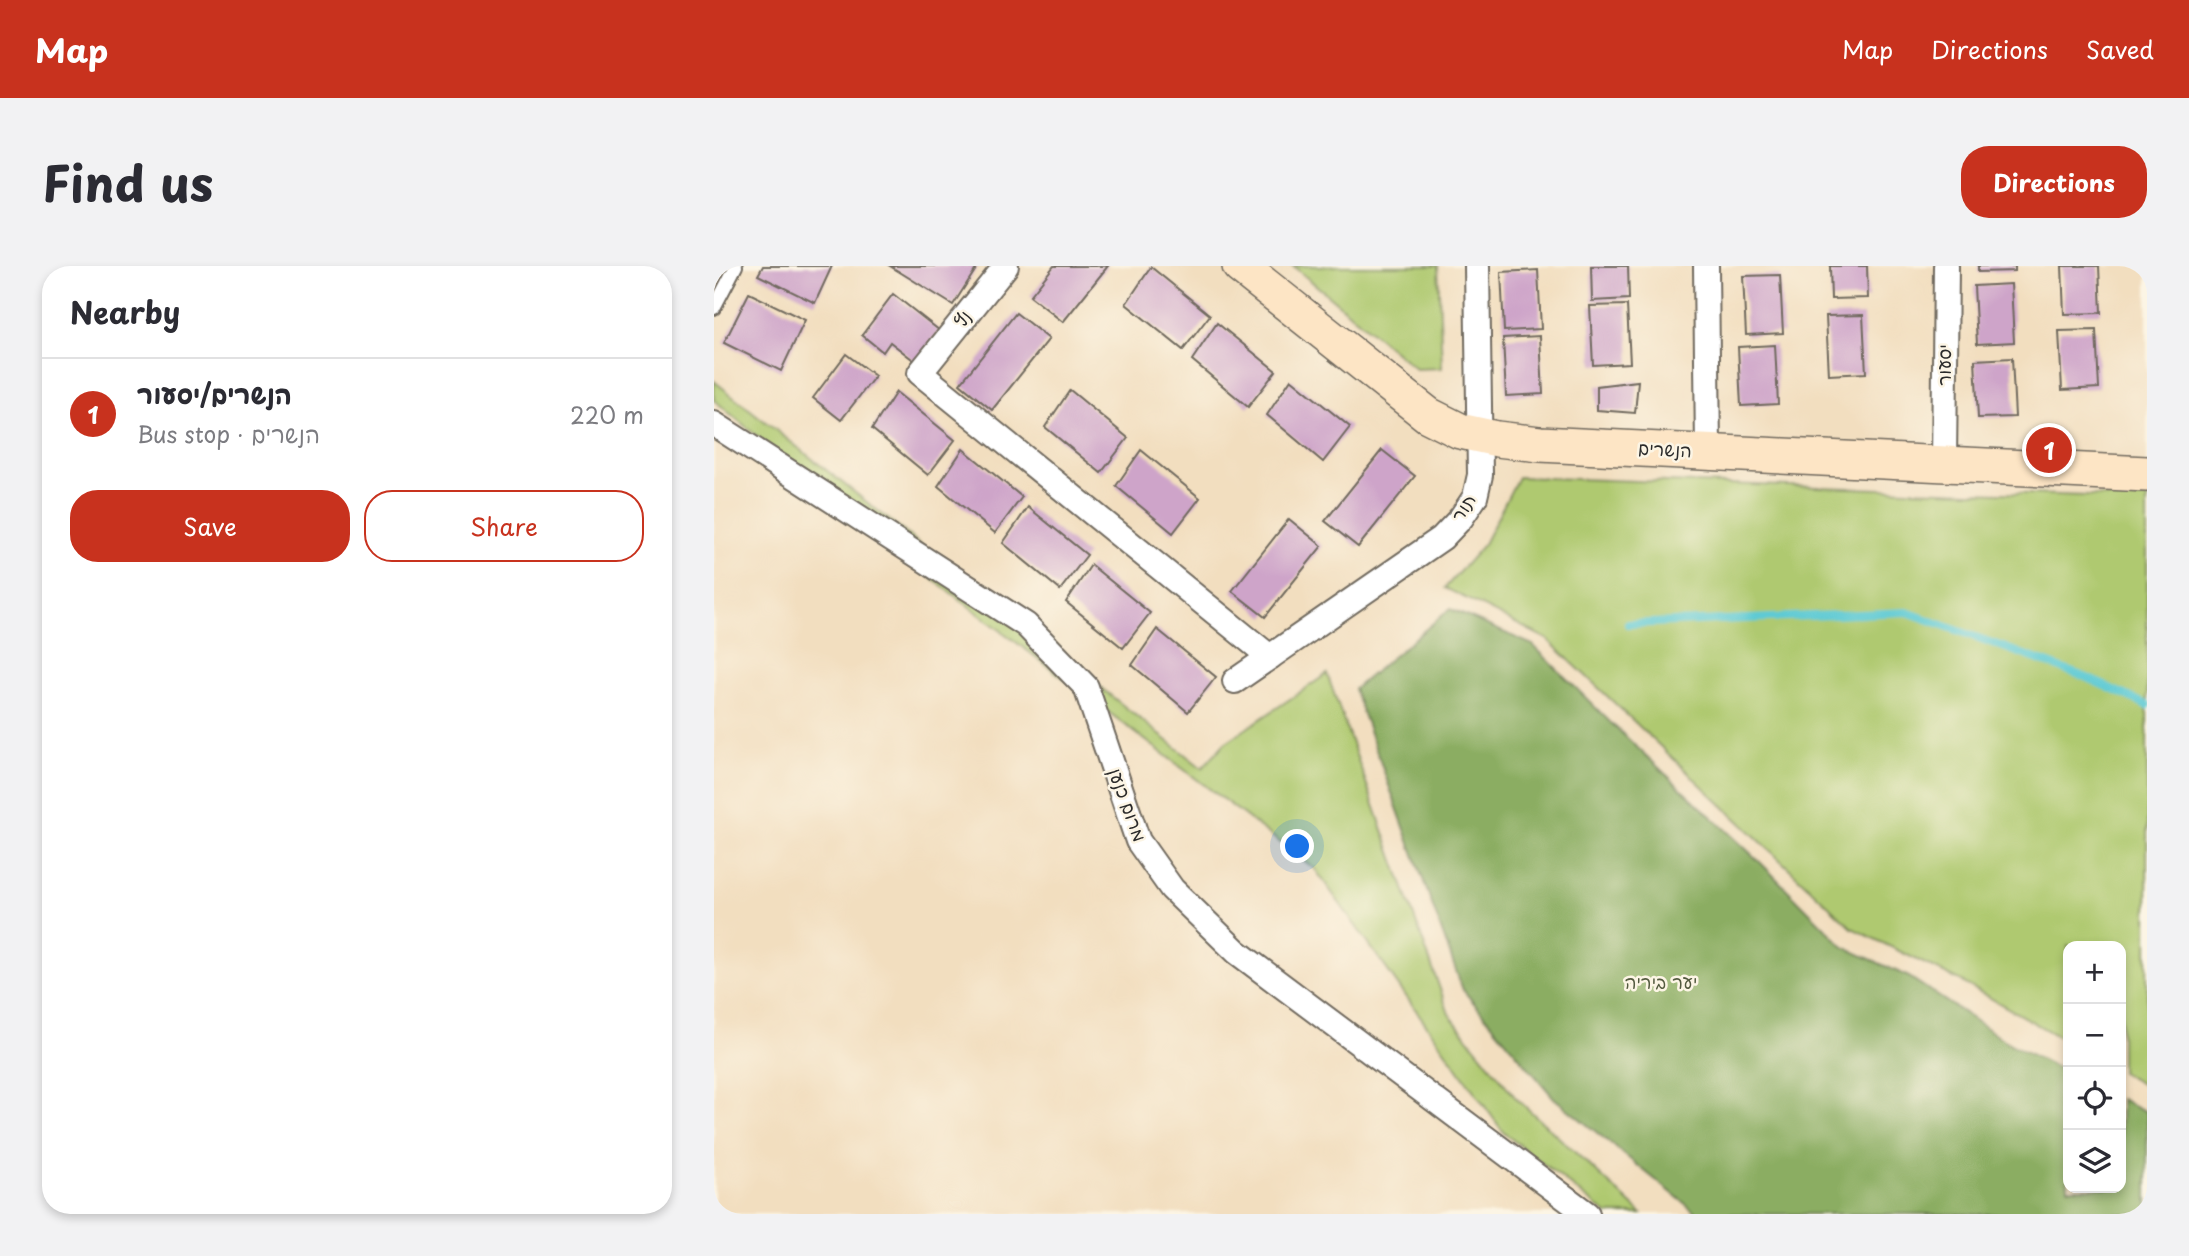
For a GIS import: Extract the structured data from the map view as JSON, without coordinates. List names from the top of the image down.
{
  "streets": {
    "street": [
      "נץ",
      "יסעור",
      "הנשרים",
      "תור",
      "מרום כנען"
    ]
  },
  "crossings": [
    ["נץ", "תור"],
    ["יסעור", "הנשרים"],
    ["הנשרים", "תור"]
  ],
  "parks": ["יער ביריה"],
  "page": {
    "header": "Map",
    "nav": ["Map", "Directions", "Saved"],
    "title": "Find us",
    "buttons": [
      "Directions",
      ["Save", "Share"]
    ],
    "heading": "Nearby",
    "list": [
      {
        "mark": "1",
        "name": "הנשרים/יסעור",
        "note": "Bus stop · הנשרים",
        "value": "220 m"
      }
    ],
    "pins": "1",
    "map_buttons": ["+", "−"]
  }
}
